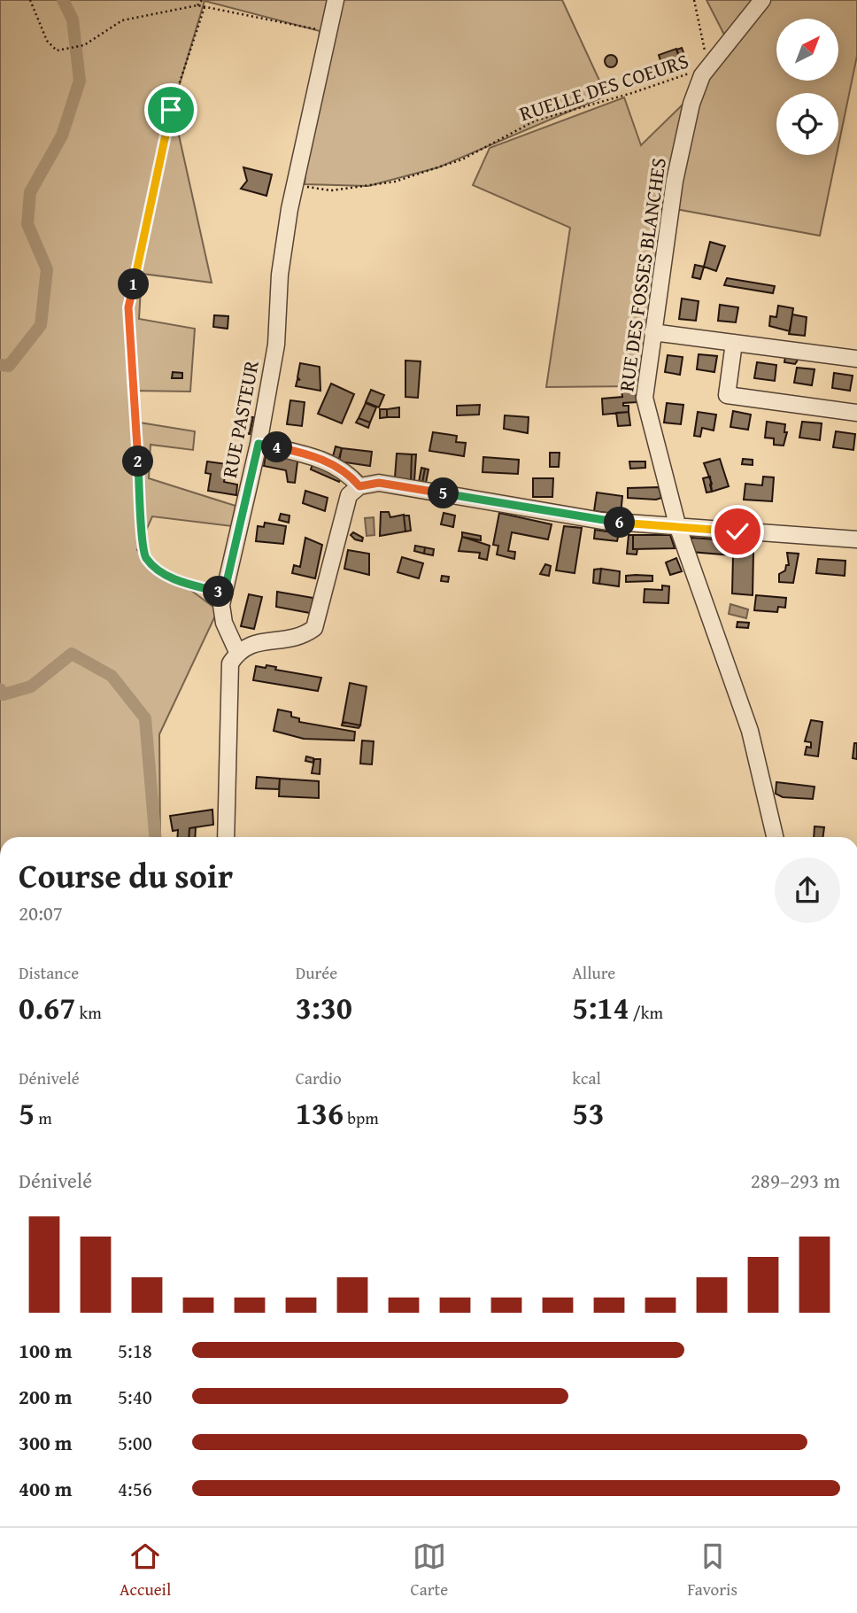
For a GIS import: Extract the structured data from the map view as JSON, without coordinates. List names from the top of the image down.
{
  "streets": {
    "street": ["RUE DES FOSSES BLANCHES", "RUE PASTEUR"],
    "path": ["RUELLE DES COEURS"]
  },
  "crossings": [
    ["RUELLE DES COEURS", "RUE DES FOSSES BLANCHES"],
    ["RUELLE DES COEURS", "RUE PASTEUR"]
  ],
  "north": "top right",
  "page": {
    "pins": [
      "1",
      "4",
      "2",
      "5",
      "6",
      "3"
    ],
    "heading": ["Course du soir", "20:07"],
    "stats": [
      ["Distance", "0.67 km"],
      ["Durée", "3:30"],
      ["Allure", "5:14 /km"],
      ["Dénivelé", "5 m"],
      ["Cardio", "136 bpm"],
      ["kcal", "53"]
    ],
    "chart": ["Dénivelé", "289–293 m"],
    "list": [
      {
        "name": "100 m",
        "note": "5:18"
      },
      {
        "name": "200 m",
        "note": "5:40"
      },
      {
        "name": "300 m",
        "note": "5:00"
      },
      {
        "name": "400 m",
        "note": "4:56"
      }
    ],
    "tabs": ["Accueil", "Carte", "Favoris"]
  }
}
